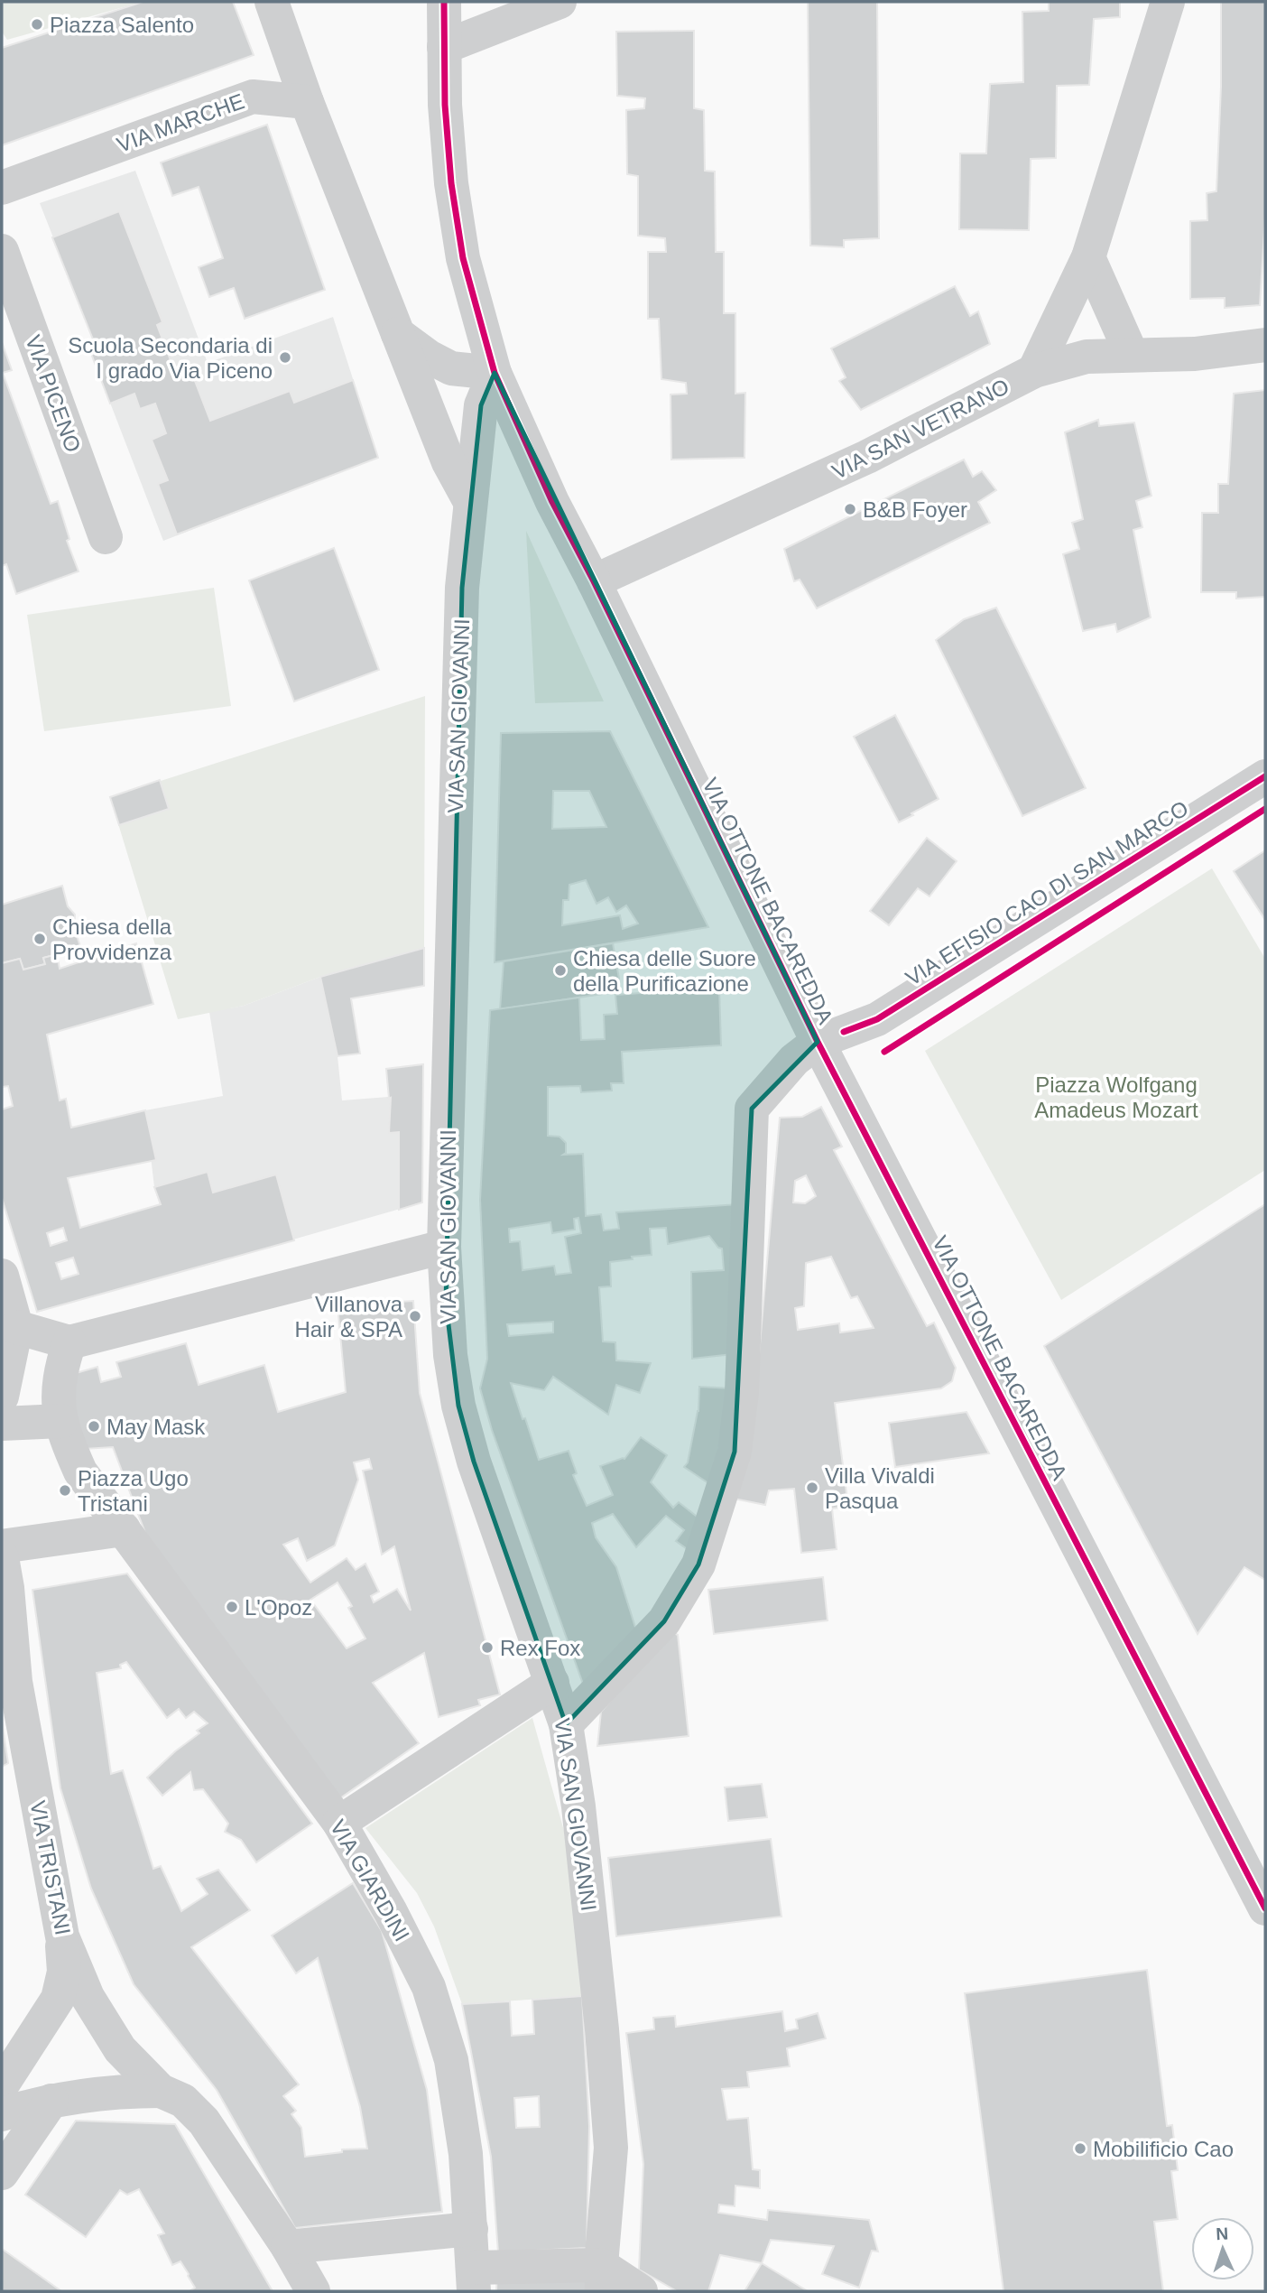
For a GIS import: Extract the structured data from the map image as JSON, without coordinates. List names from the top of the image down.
{
  "streets": {
    "street": [
      "VIA MARCHE",
      "VIA PICENO",
      "VIA SAN VETRANO",
      "VIA SAN GIOVANNI",
      "VIA EFISIO CAO DI SAN MARCO",
      "VIA OTTONE BACAREDDA",
      "VIA TRISTANI",
      "VIA GIARDINI"
    ]
  },
  "crossings": [
    ["VIA SAN VETRANO", "VIA OTTONE BACAREDDA"],
    ["VIA SAN GIOVANNI", "VIA EFISIO CAO DI SAN MARCO"],
    ["VIA SAN GIOVANNI", "VIA OTTONE BACAREDDA"],
    ["VIA EFISIO CAO DI SAN MARCO", "VIA OTTONE BACAREDDA"]
  ],
  "parks": ["Piazza Wolfgang Amadeus Mozart"],
  "places": [
    "Piazza Salento",
    "Scuola Secondaria di I grado Via Piceno",
    "B&B Foyer",
    "Chiesa della Provvidenza",
    "Chiesa delle Suore della Purificazione",
    "Villanova Hair & SPA",
    "May Mask",
    "Villa Vivaldi Pasqua",
    "Piazza Ugo Tristani",
    "L'Opoz",
    "Rex Fox",
    "Mobilificio Cao"
  ],
  "north": "top"
}
